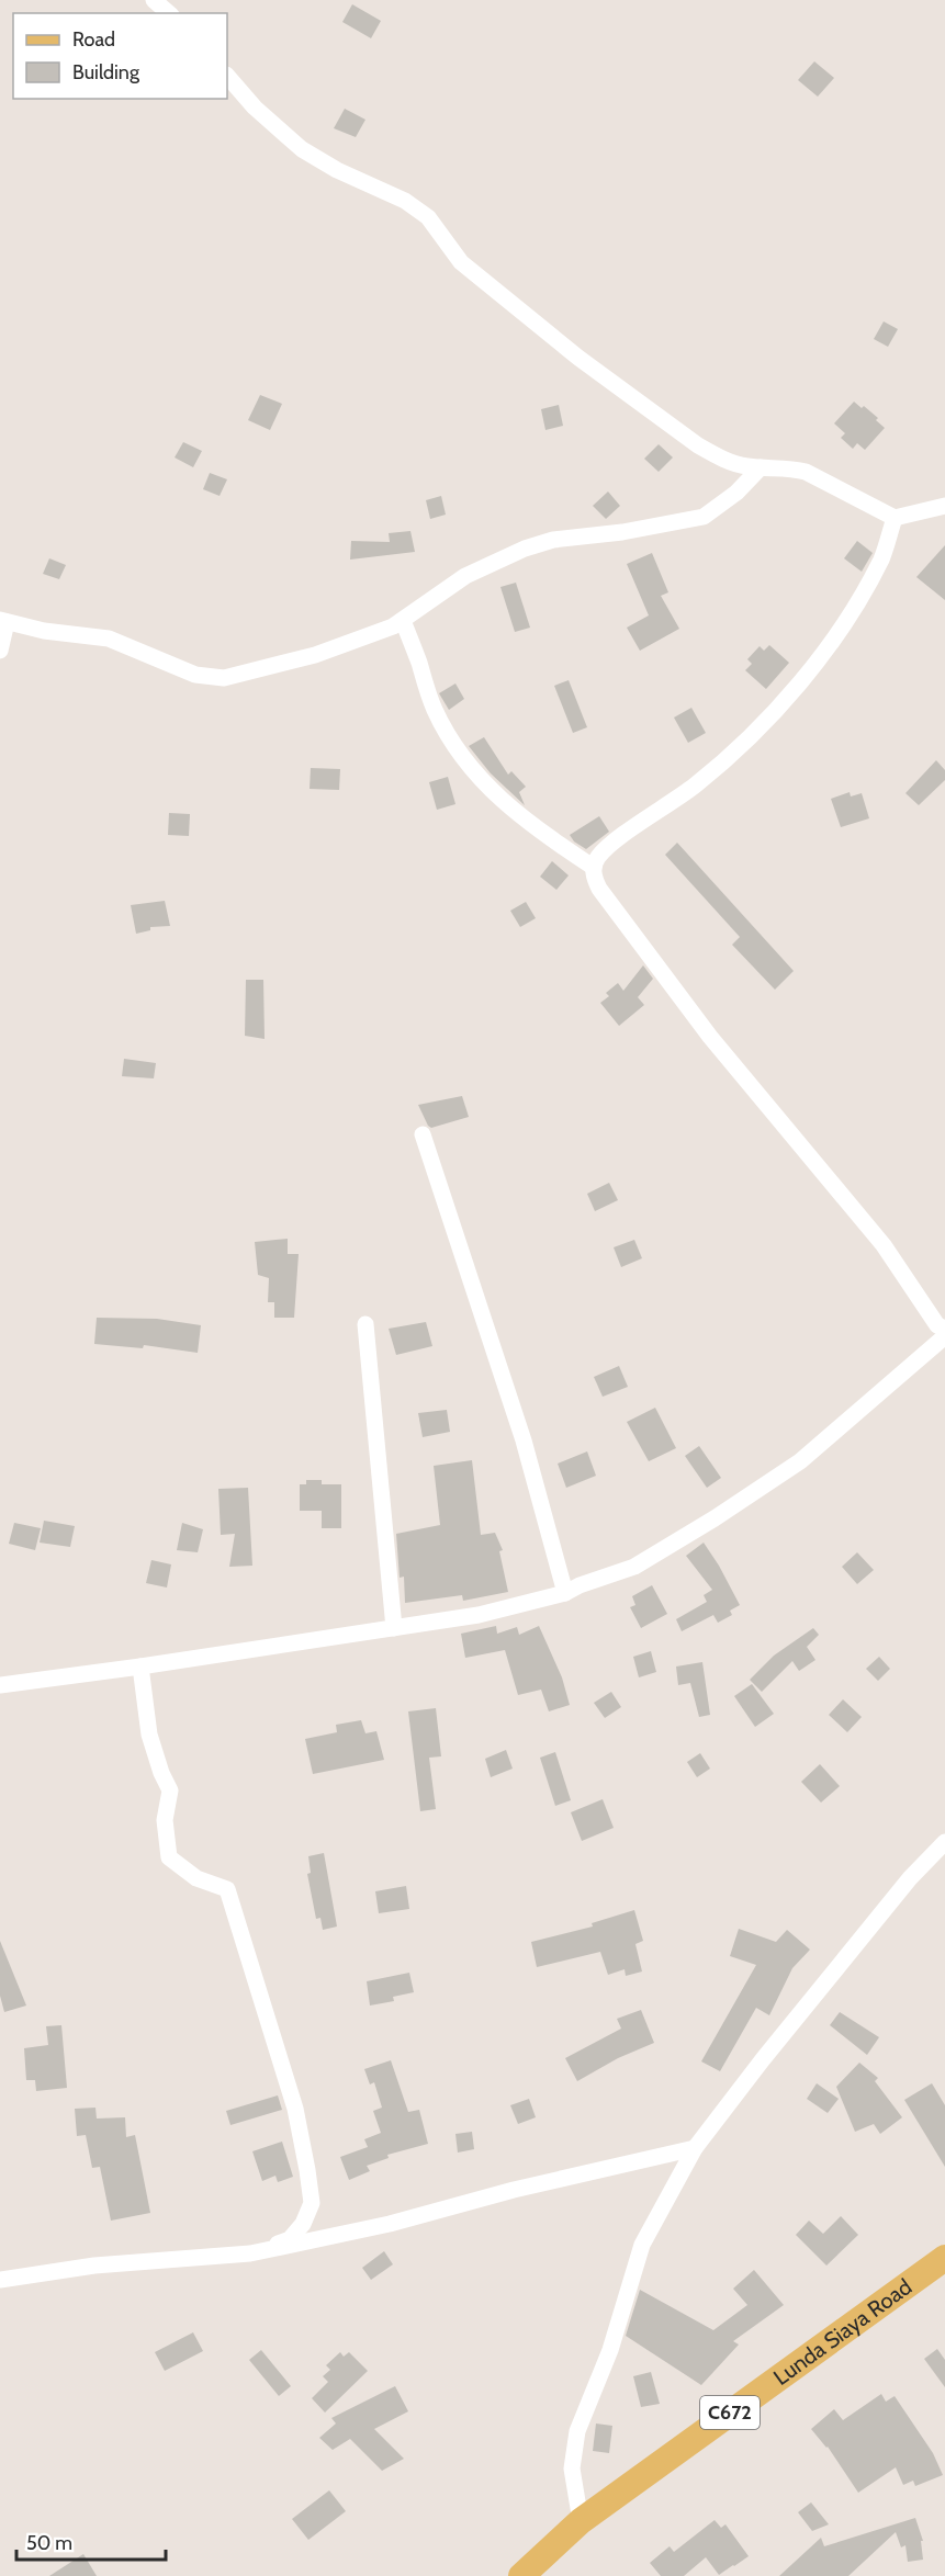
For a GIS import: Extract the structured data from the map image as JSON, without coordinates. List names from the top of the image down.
{
  "streets": {
    "main road": ["Lunda Siaya Road", "C672"]
  },
  "legend": ["Road", "Building"],
  "scale_bar": "50 m"
}
